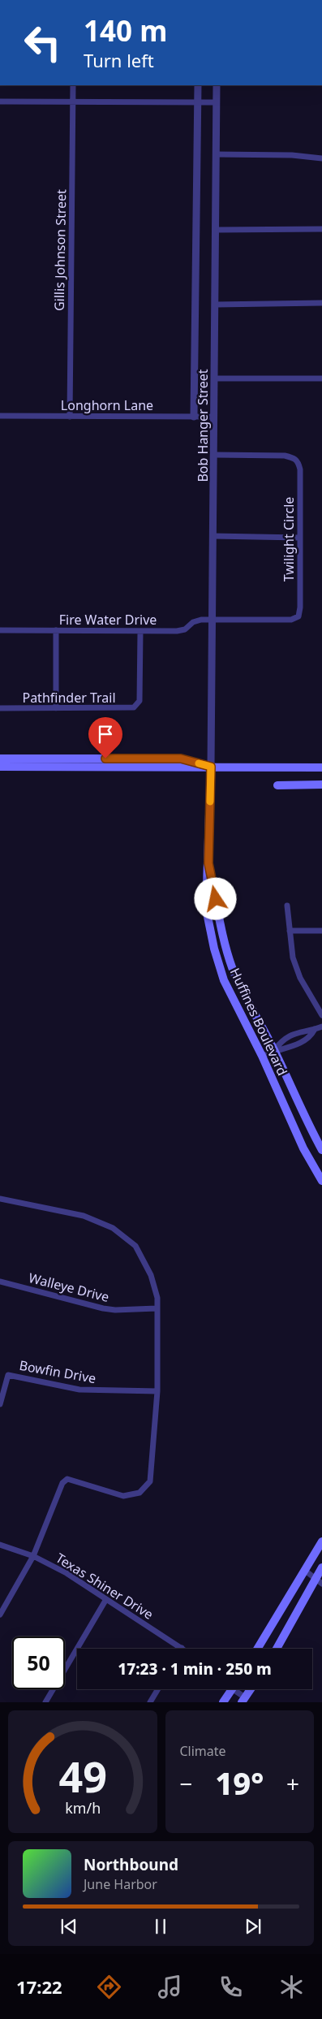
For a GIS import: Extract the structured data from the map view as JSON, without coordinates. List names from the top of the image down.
{
  "streets": {
    "main road": ["Huffines Boulevard"],
    "street": [
      "Gillis Johnson Street",
      "Longhorn Lane",
      "Bob Hanger Street",
      "Twilight Circle",
      "Fire Water Drive",
      "Pathfinder Trail",
      "Walleye Drive",
      "Bowfin Drive",
      "Texas Shiner Drive"
    ]
  },
  "crossings": [
    ["Gillis Johnson Street", "Longhorn Lane"],
    ["Longhorn Lane", "Bob Hanger Street"],
    ["Bob Hanger Street", "Twilight Circle"],
    ["Bob Hanger Street", "Fire Water Drive"],
    ["Bob Hanger Street", "Huffines Boulevard"],
    ["Twilight Circle", "Fire Water Drive"],
    ["Fire Water Drive", "Pathfinder Trail"]
  ],
  "page": {
    "turn": ["140 m", "Turn left"],
    "limit": "50",
    "trip": "17:23 · 1 min · 250 m",
    "tile": "Climate",
    "heat": ["−", "19°", "+"],
    "song": ["Northbound", "June Harbor"],
    "tabs": "17:22",
    "gauge": ["49", "km/h"]
  }
}
